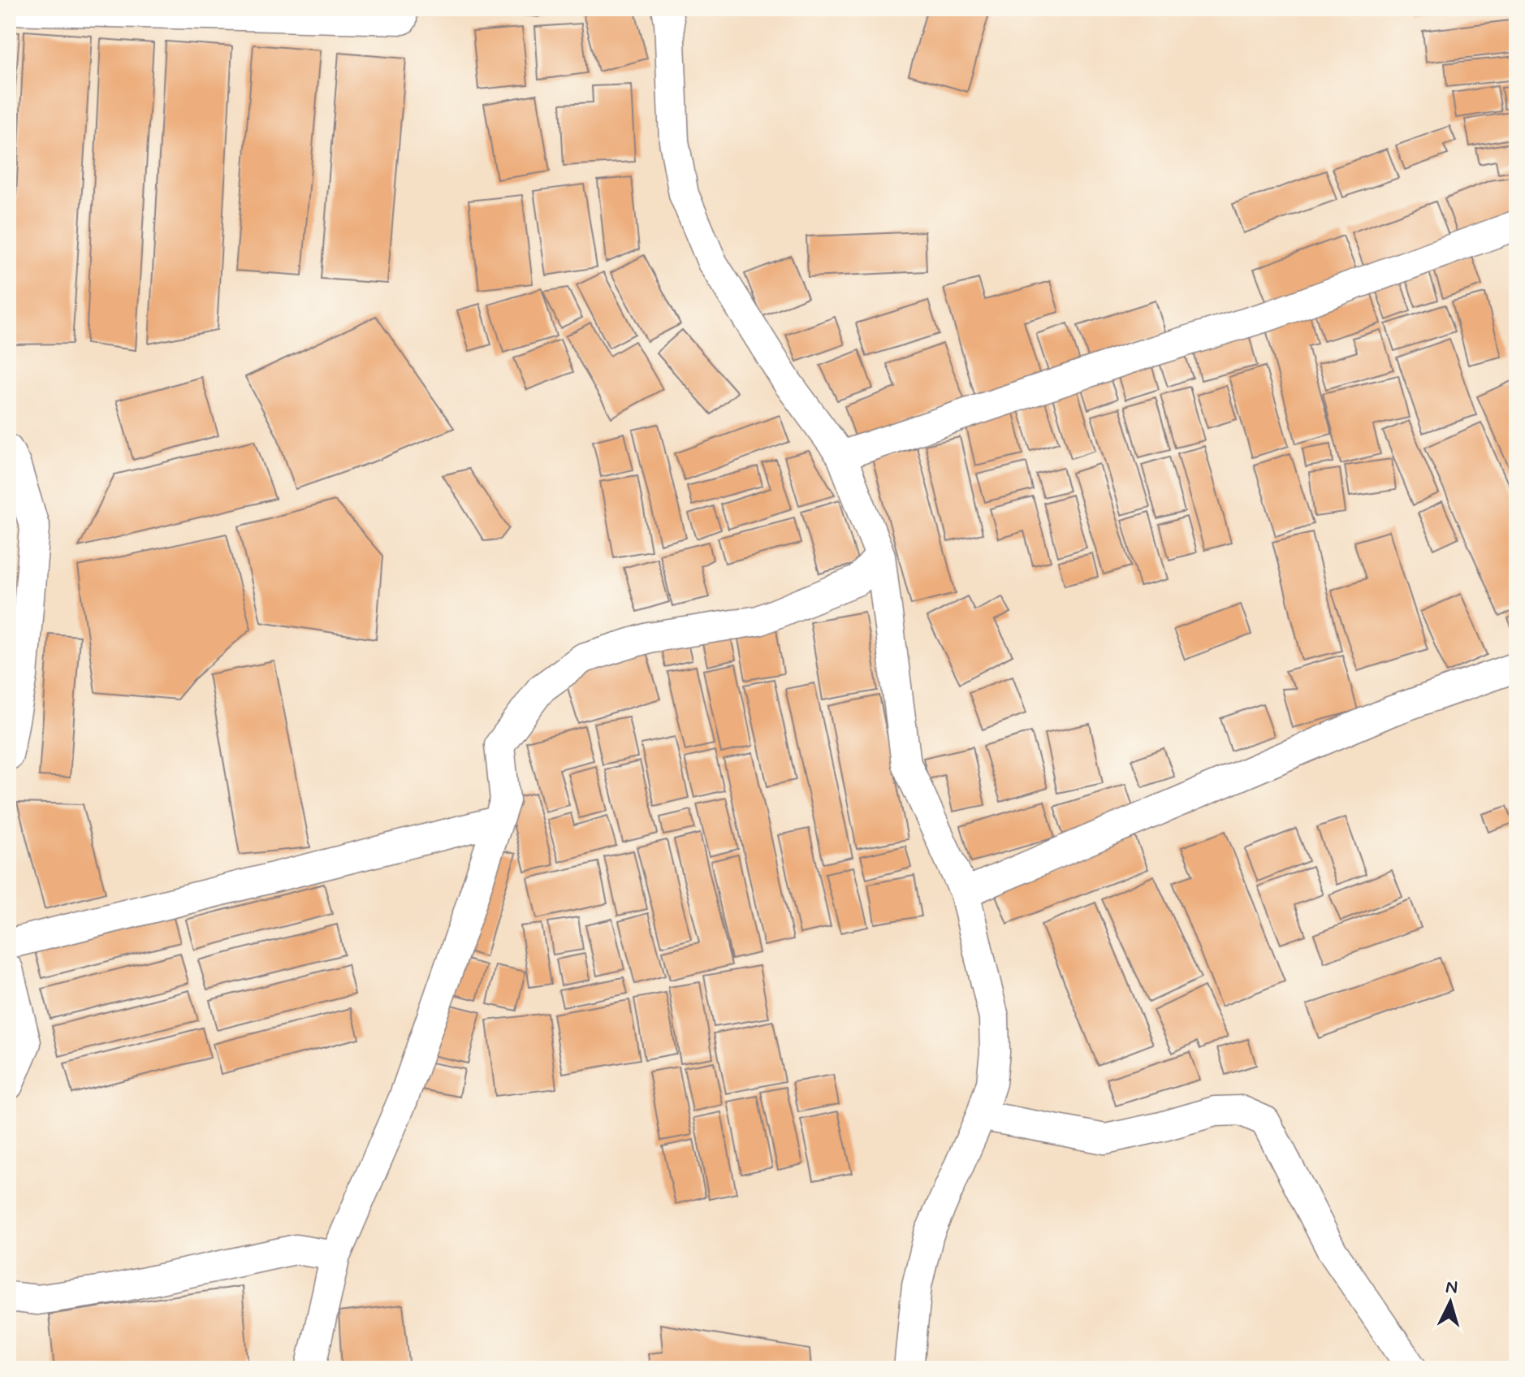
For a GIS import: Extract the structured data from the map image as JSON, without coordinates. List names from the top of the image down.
{
  "north": "top"
}
